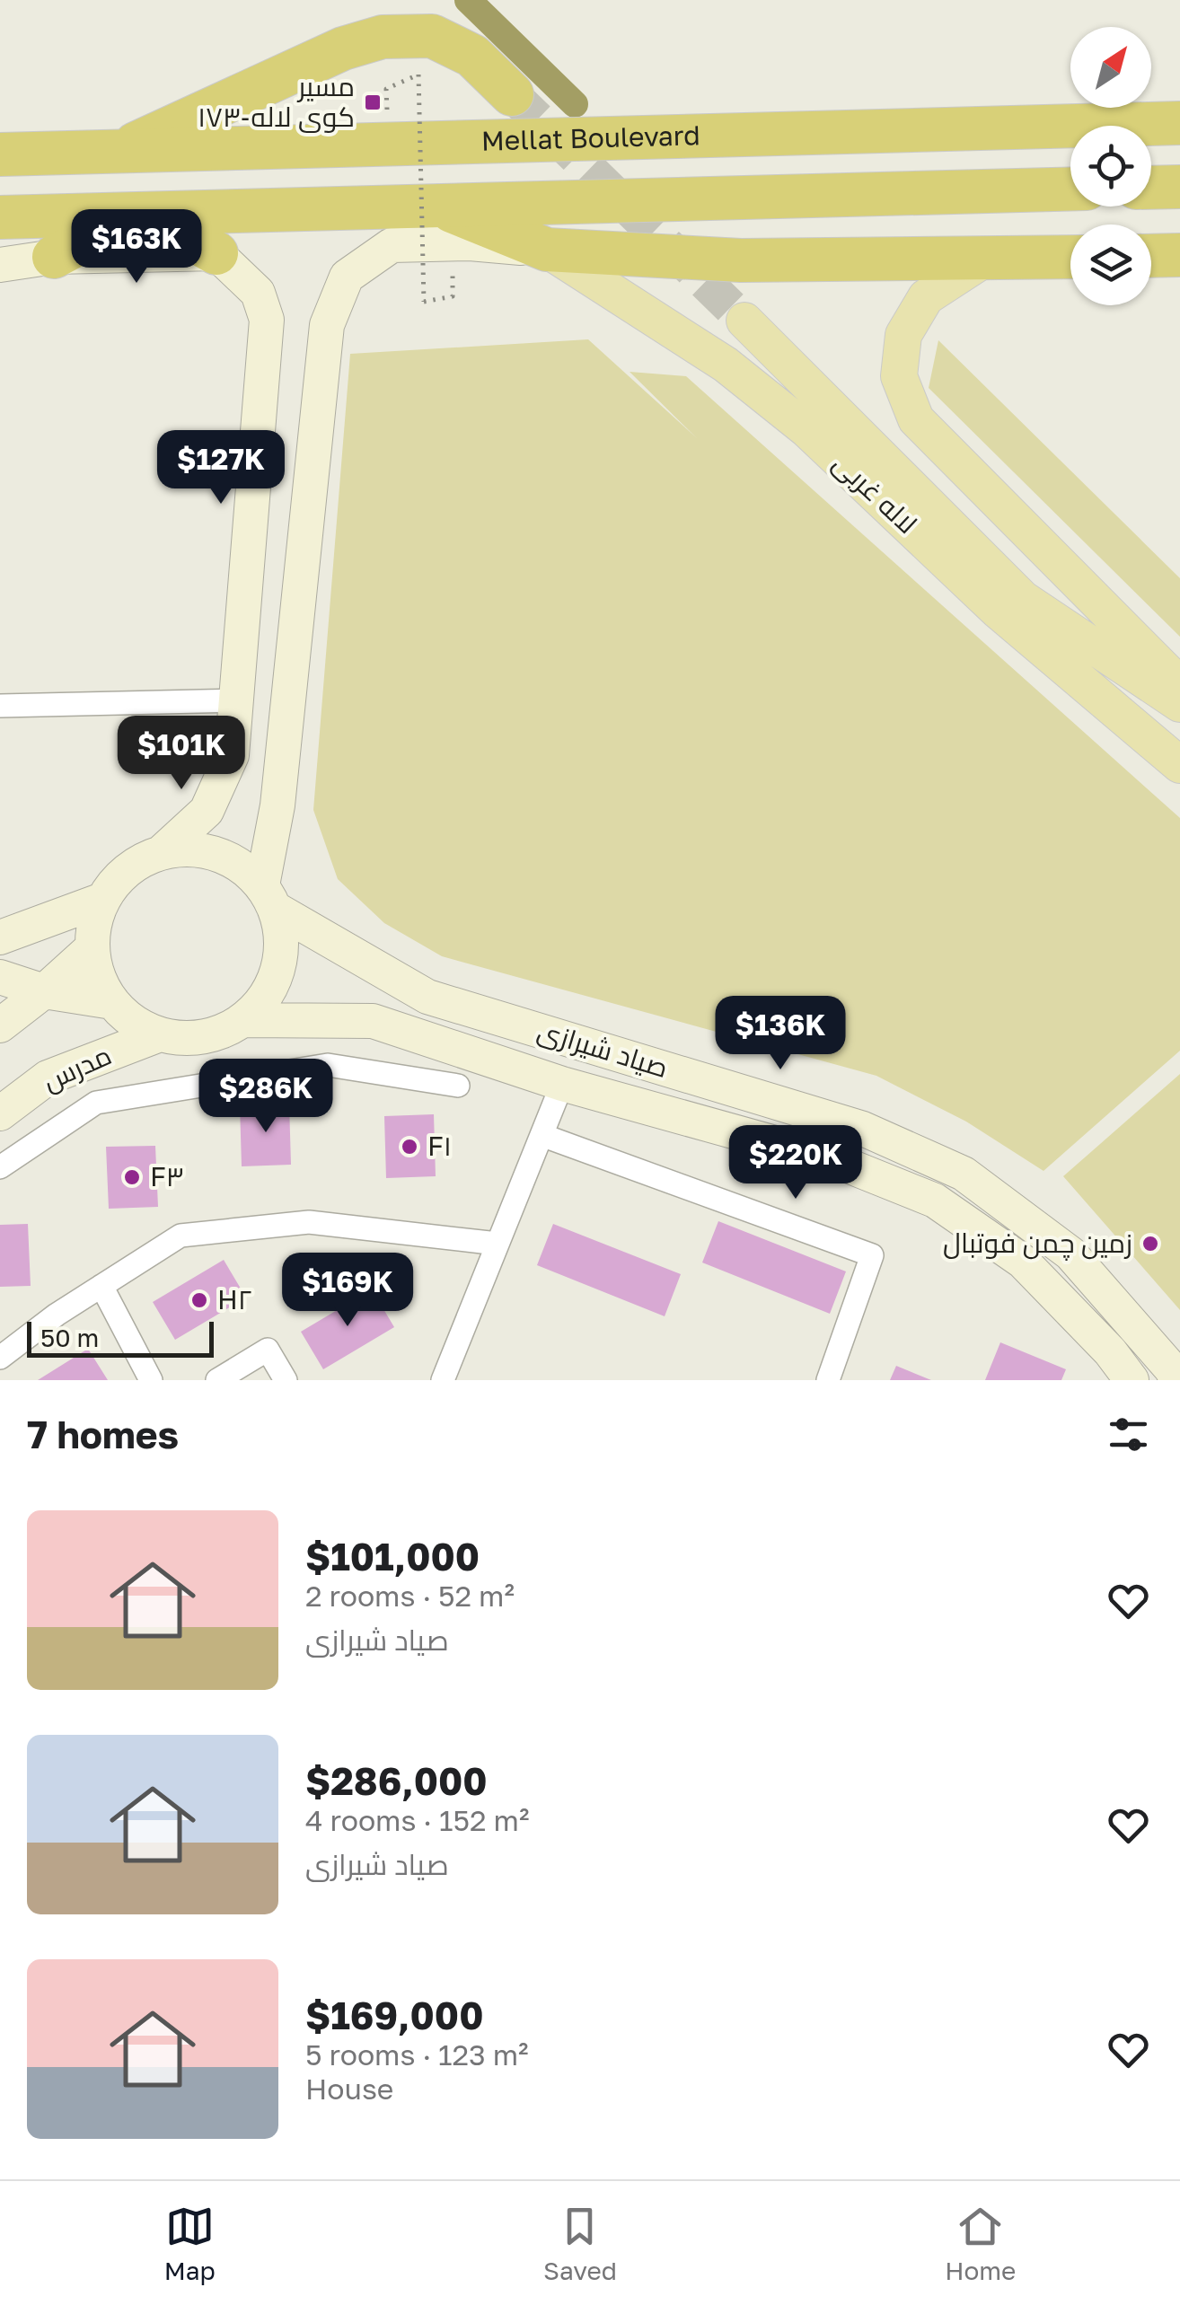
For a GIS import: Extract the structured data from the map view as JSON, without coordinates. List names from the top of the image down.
{
  "streets": {
    "highway": ["Mellat Boulevard"],
    "main road": ["لاله غربی", "صیاد شیرازی", "مدرس"]
  },
  "crossings": [
    ["صیاد شیرازی", "مدرس"]
  ],
  "places": {
    "transit": ["مسیر ۱۷۳-کوی لاله"],
    "other": [
      "F۱",
      "F۳",
      "زمین چمن فوتبال",
      "H۲"
    ]
  },
  "scale_bar": "50 m",
  "north": "top right",
  "page": {
    "price": [
      "$163K",
      "$127K",
      "$101K",
      "$136K",
      "$286K",
      "$220K",
      "$169K"
    ],
    "scale": "50 m",
    "heading": "7 homes",
    "list": [
      {
        "name": "$101,000",
        "note": "2 rooms · 52 m² · صیاد شیرازی"
      },
      {
        "name": "$286,000",
        "note": "4 rooms · 152 m² · صیاد شیرازی"
      },
      {
        "name": "$169,000",
        "note": "5 rooms · 123 m² · House"
      }
    ],
    "tabs": ["Map", "Saved", "Home"]
  }
}
